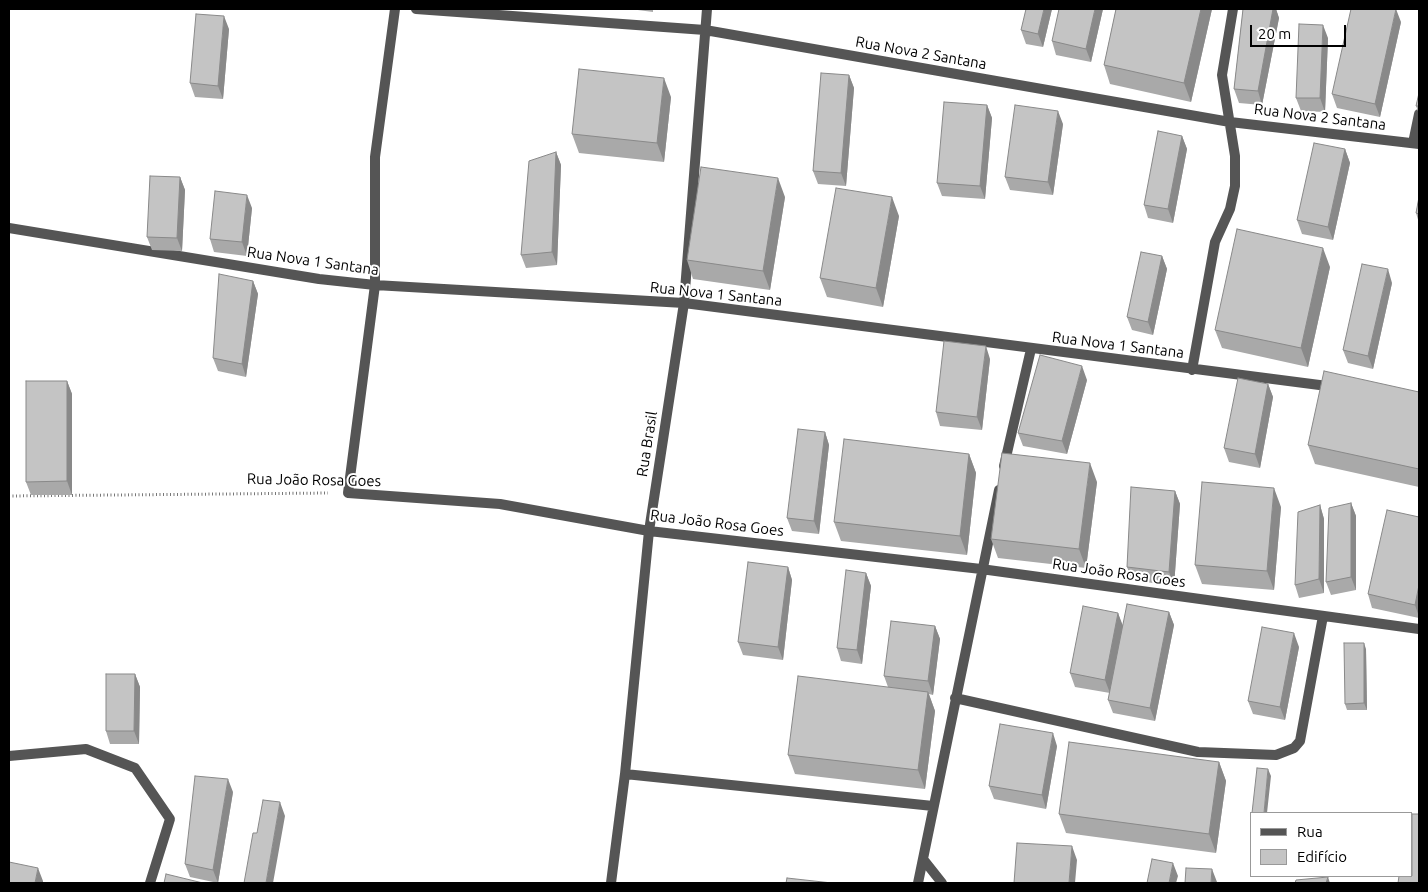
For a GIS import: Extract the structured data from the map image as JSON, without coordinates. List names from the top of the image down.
{
  "streets": {
    "street": [
      "Rua Nova 2 Santana",
      "Rua Nova 1 Santana",
      "Rua Brasil",
      "Rua João Rosa Goes"
    ]
  },
  "crossings": [
    ["Rua Nova 2 Santana", "Rua Brasil"],
    ["Rua Nova 1 Santana", "Rua Brasil"],
    ["Rua Brasil", "Rua João Rosa Goes"]
  ],
  "legend": ["Rua", "Edifício"],
  "scale_bar": "20 m"
}
